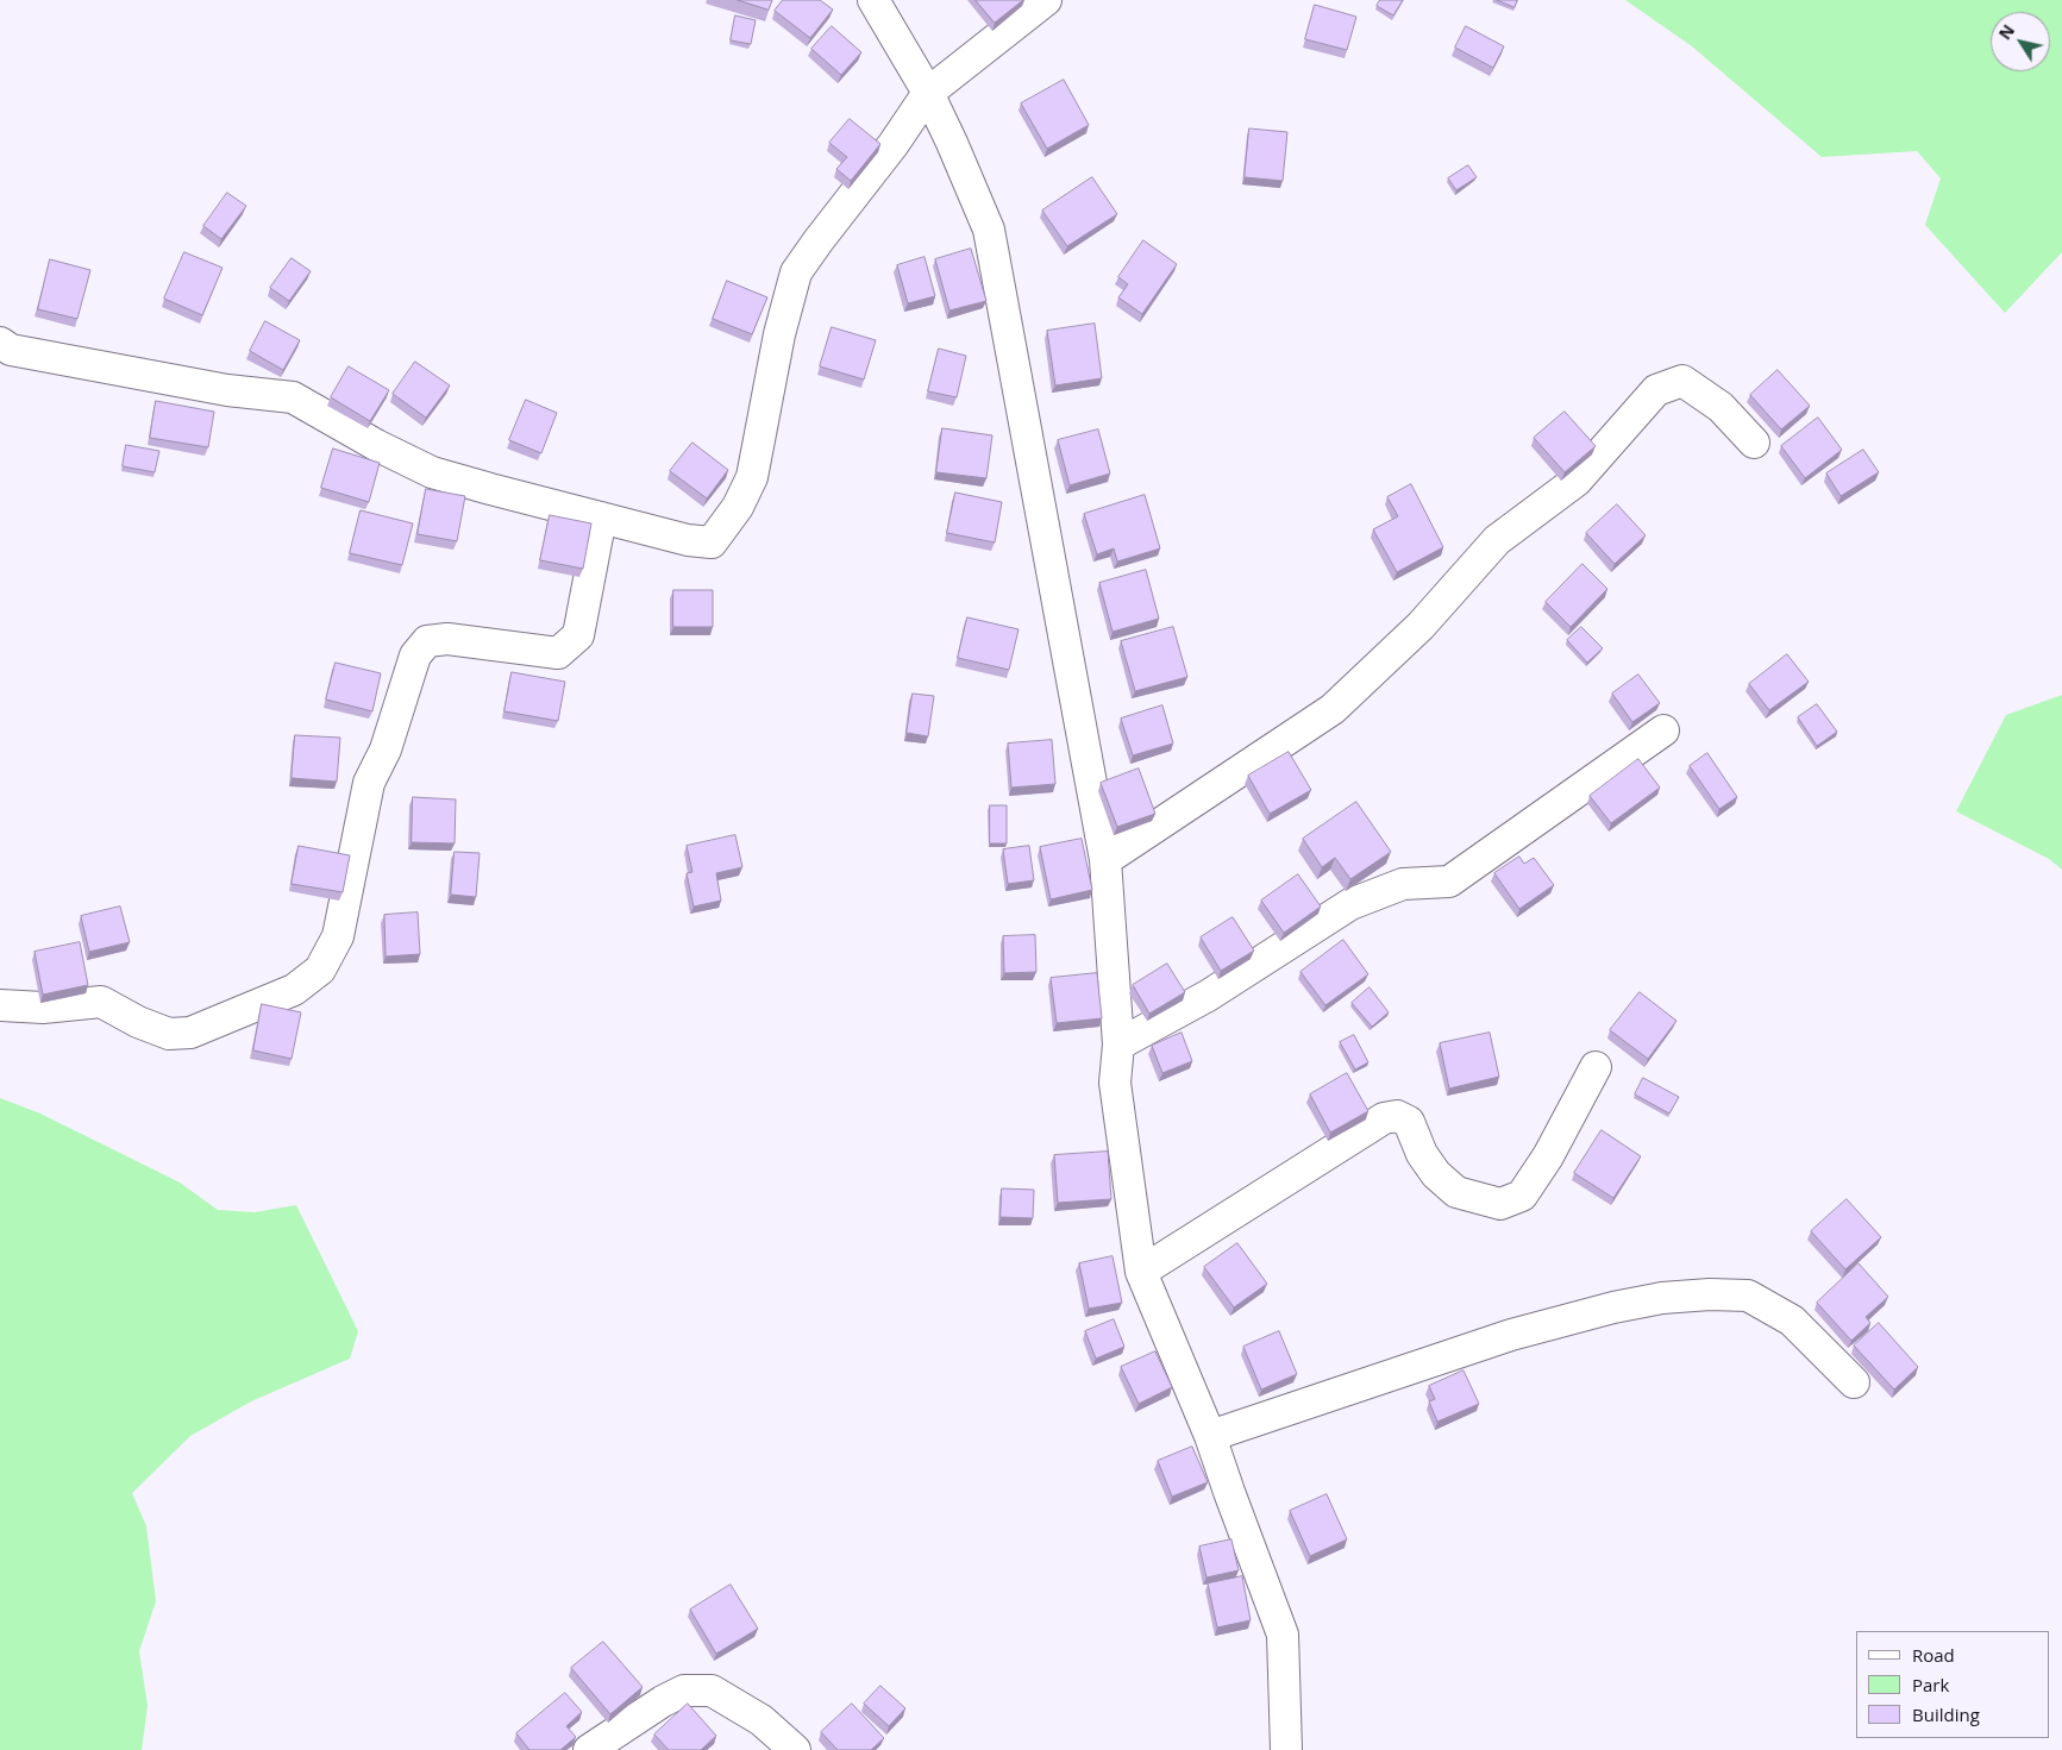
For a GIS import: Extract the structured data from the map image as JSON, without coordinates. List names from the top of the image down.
{
  "legend": ["Road", "Park", "Building"],
  "north": "top left"
}
